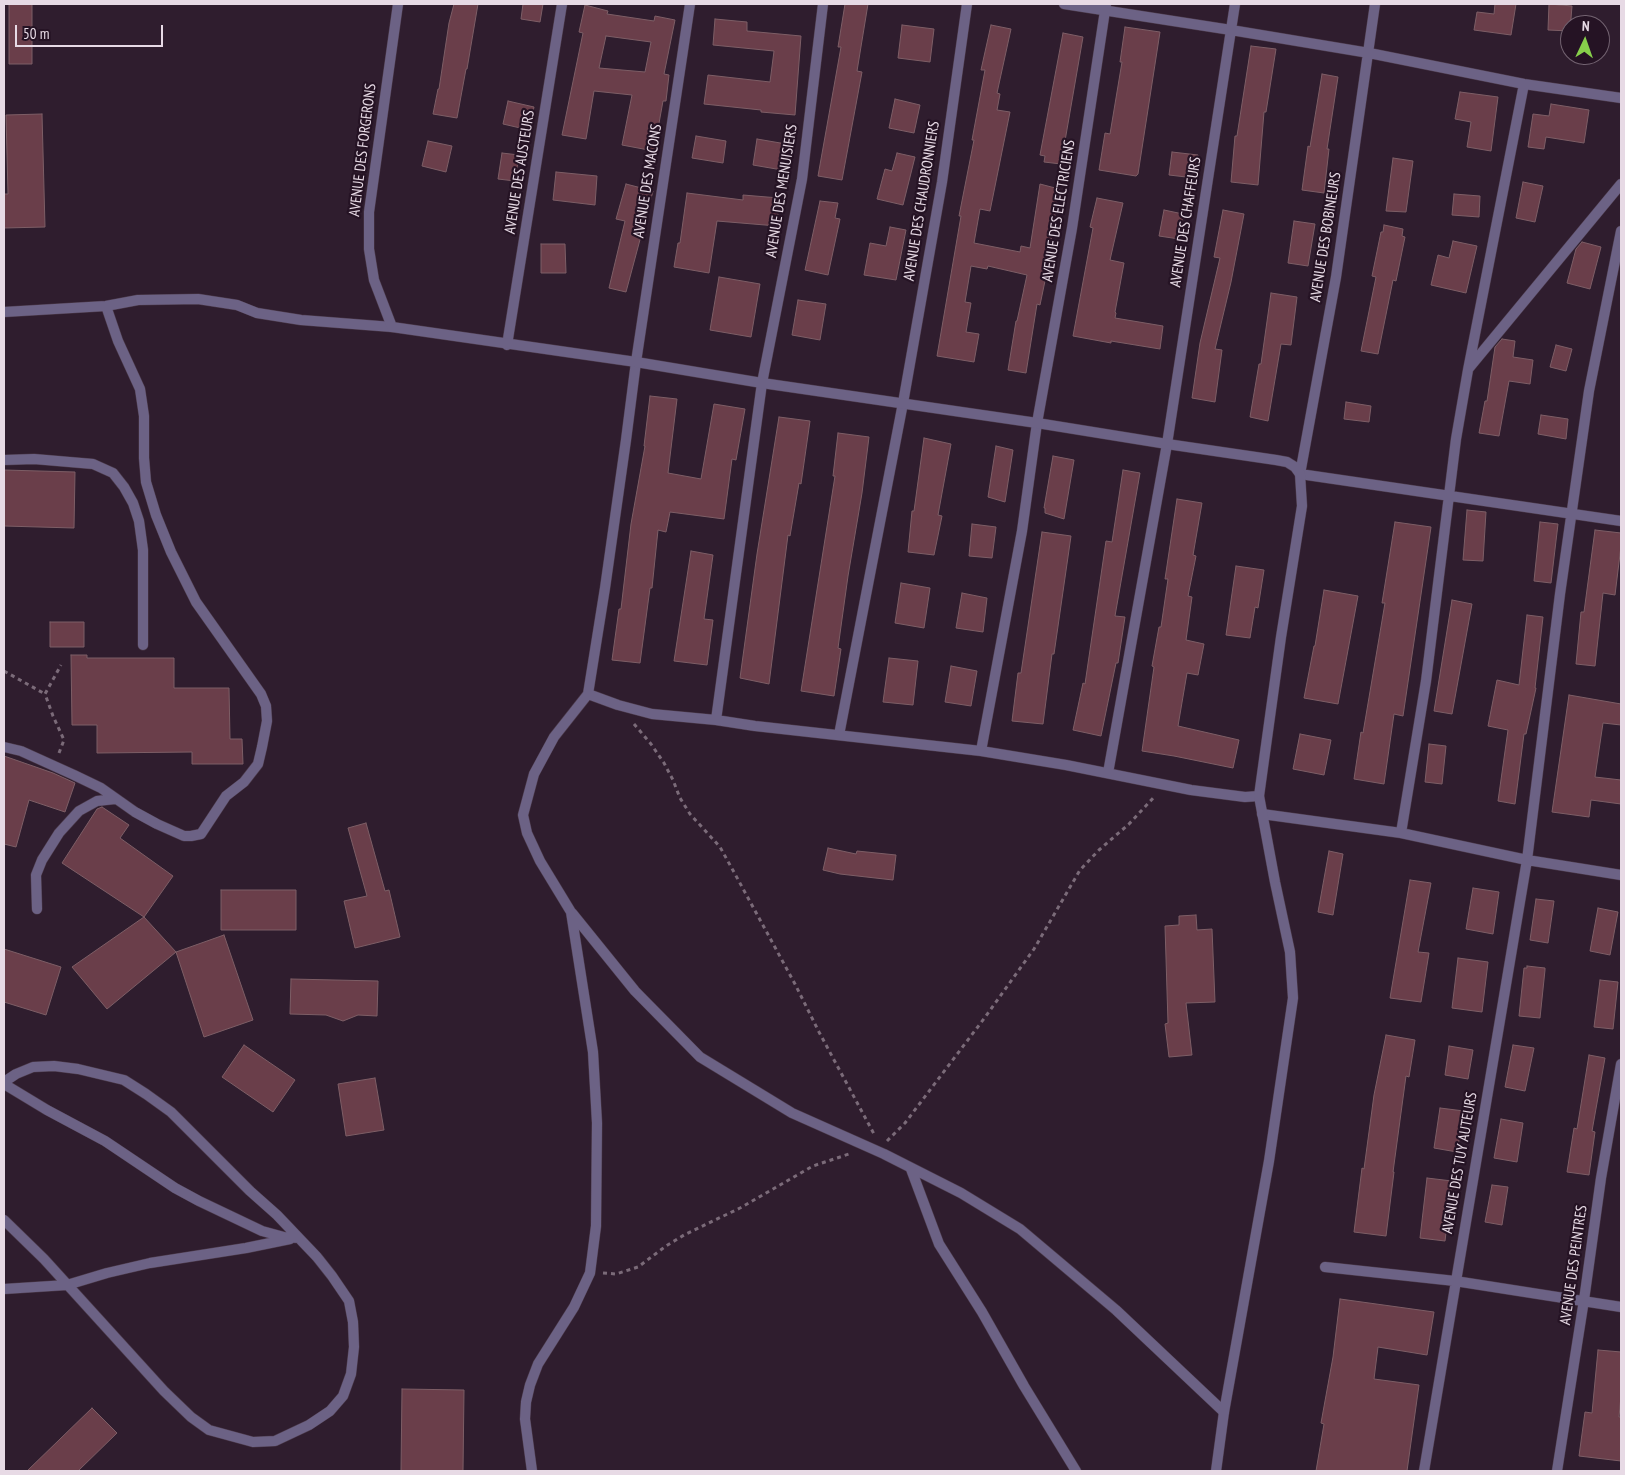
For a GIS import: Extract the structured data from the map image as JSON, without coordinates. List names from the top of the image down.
{
  "streets": {
    "street": [
      "AVENUE DES FORGERONS",
      "AVENUE DES AUSTEURS",
      "AVENUE DES MACONS",
      "AVENUE DES MENUISIERS",
      "AVENUE DES CHAUDRONNIERS",
      "AVENUE DES ELECTRICIENS",
      "AVENUE DES CHAFFEURS",
      "AVENUE DES BOBINEURS",
      "AVENUE DES TUY AUTEURS",
      "AVENUE DES PEINTRES"
    ]
  },
  "scale_bar": "50 m",
  "north": "top"
}
